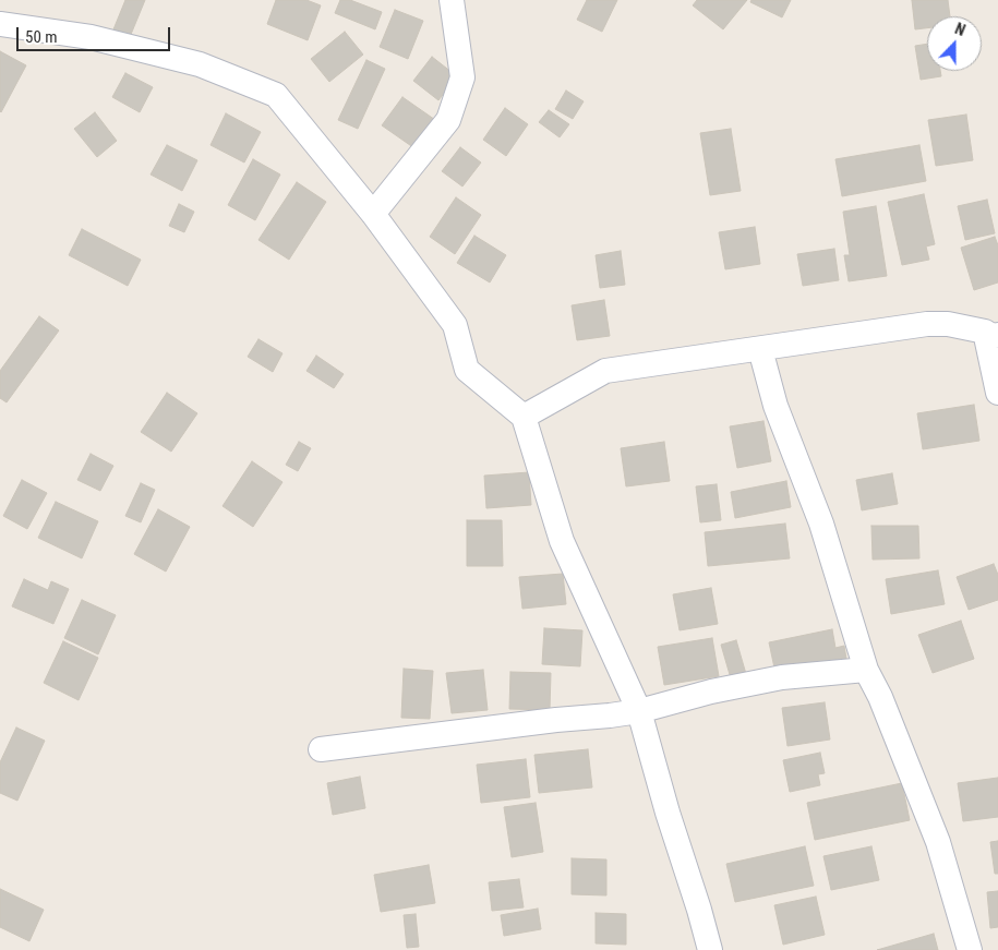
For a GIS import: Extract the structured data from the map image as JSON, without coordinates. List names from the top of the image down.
{
  "scale_bar": "50 m",
  "north": "top"
}
